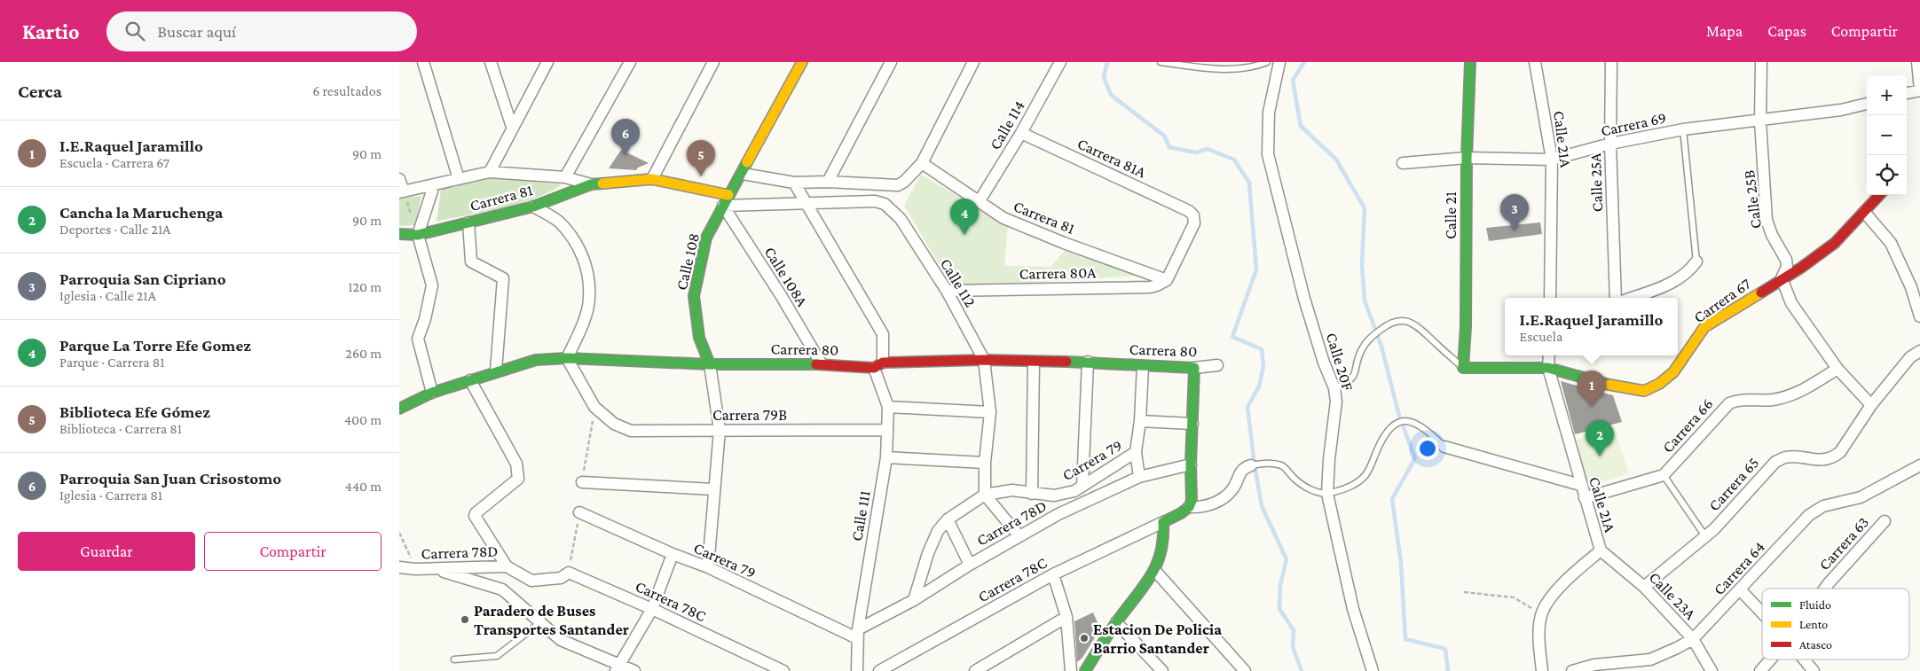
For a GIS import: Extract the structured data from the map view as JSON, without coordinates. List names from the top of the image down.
{
  "streets": {
    "street": [
      "Carrera 69",
      "Calle 114",
      "Calle 21A",
      "Carrera 81A",
      "Calle 25A",
      "Carrera 81",
      "Calle 25B",
      "Calle 21",
      "Calle 108",
      "Carrera 80A",
      "Calle 108A",
      "Calle 112",
      "Carrera 67",
      "Carrera 80",
      "Calle 20F",
      "Carrera 79B",
      "Carrera 66",
      "Carrera 79",
      "Carrera 65",
      "Calle 111",
      "Carrera 78D",
      "Carrera 63",
      "Carrera 64",
      "Carrera 78C",
      "Calle 23A"
    ]
  },
  "crossings": [
    ["Carrera 69", "Calle 21A"],
    ["Carrera 69", "Calle 25A"],
    ["Carrera 69", "Calle 25B"],
    ["Carrera 69", "Calle 21"],
    ["Calle 114", "Carrera 81A"],
    ["Calle 114", "Carrera 81"],
    ["Calle 21A", "Carrera 67"],
    ["Calle 21A", "Carrera 66"],
    ["Calle 21A", "Calle 23A"],
    ["Carrera 81A", "Carrera 81"],
    ["Carrera 81A", "Carrera 80A"],
    ["Carrera 81", "Calle 108"],
    ["Carrera 81", "Carrera 80A"],
    ["Calle 25B", "Carrera 67"],
    ["Calle 21", "Carrera 67"],
    ["Calle 108", "Calle 108A"],
    ["Calle 108", "Calle 112"],
    ["Calle 108", "Carrera 80"],
    ["Calle 108", "Carrera 79B"],
    ["Calle 108", "Carrera 79"],
    ["Carrera 80A", "Calle 112"],
    ["Calle 108A", "Calle 112"],
    ["Calle 108A", "Carrera 80"],
    ["Calle 112", "Carrera 80"],
    ["Calle 112", "Carrera 79"],
    ["Calle 112", "Calle 111"],
    ["Carrera 80", "Carrera 79B"],
    ["Carrera 80", "Calle 111"],
    ["Carrera 79B", "Calle 111"],
    ["Carrera 79", "Calle 111"],
    ["Carrera 79", "Carrera 78D"],
    ["Carrera 65", "Calle 23A"],
    ["Calle 111", "Carrera 78D"],
    ["Carrera 78D", "Carrera 78C"],
    ["Carrera 64", "Calle 23A"]
  ],
  "places": ["Paradero de Buses Transportes Santander", "Estacion De Policia Barrio Santander"],
  "legend": ["Fluido", "Lento", "Atasco"],
  "page": {
    "header": "Kartio",
    "search": "Buscar aquí",
    "nav": ["Mapa", "Capas", "Compartir"],
    "heading": ["Cerca", "6 resultados"],
    "map_buttons": ["+", "−"],
    "pins": [
      "6",
      "5",
      "3",
      "4",
      "1",
      "2"
    ],
    "list": [
      {
        "mark": "1",
        "name": "I.E.Raquel Jaramillo",
        "note": "Escuela · Carrera 67",
        "value": "90 m"
      },
      {
        "mark": "2",
        "name": "Cancha la Maruchenga",
        "note": "Deportes · Calle 21A",
        "value": "90 m"
      },
      {
        "mark": "3",
        "name": "Parroquia San Cipriano",
        "note": "Iglesia · Calle 21A",
        "value": "120 m"
      },
      {
        "mark": "4",
        "name": "Parque La Torre Efe Gomez",
        "note": "Parque · Carrera 81",
        "value": "260 m"
      },
      {
        "mark": "5",
        "name": "Biblioteca Efe Gómez",
        "note": "Biblioteca · Carrera 81",
        "value": "400 m"
      },
      {
        "mark": "6",
        "name": "Parroquia San Juan Crisostomo",
        "note": "Iglesia · Carrera 81",
        "value": "440 m"
      }
    ],
    "popup": ["I.E.Raquel Jaramillo", "Escuela"],
    "buttons": ["Guardar", "Compartir"]
  }
}
